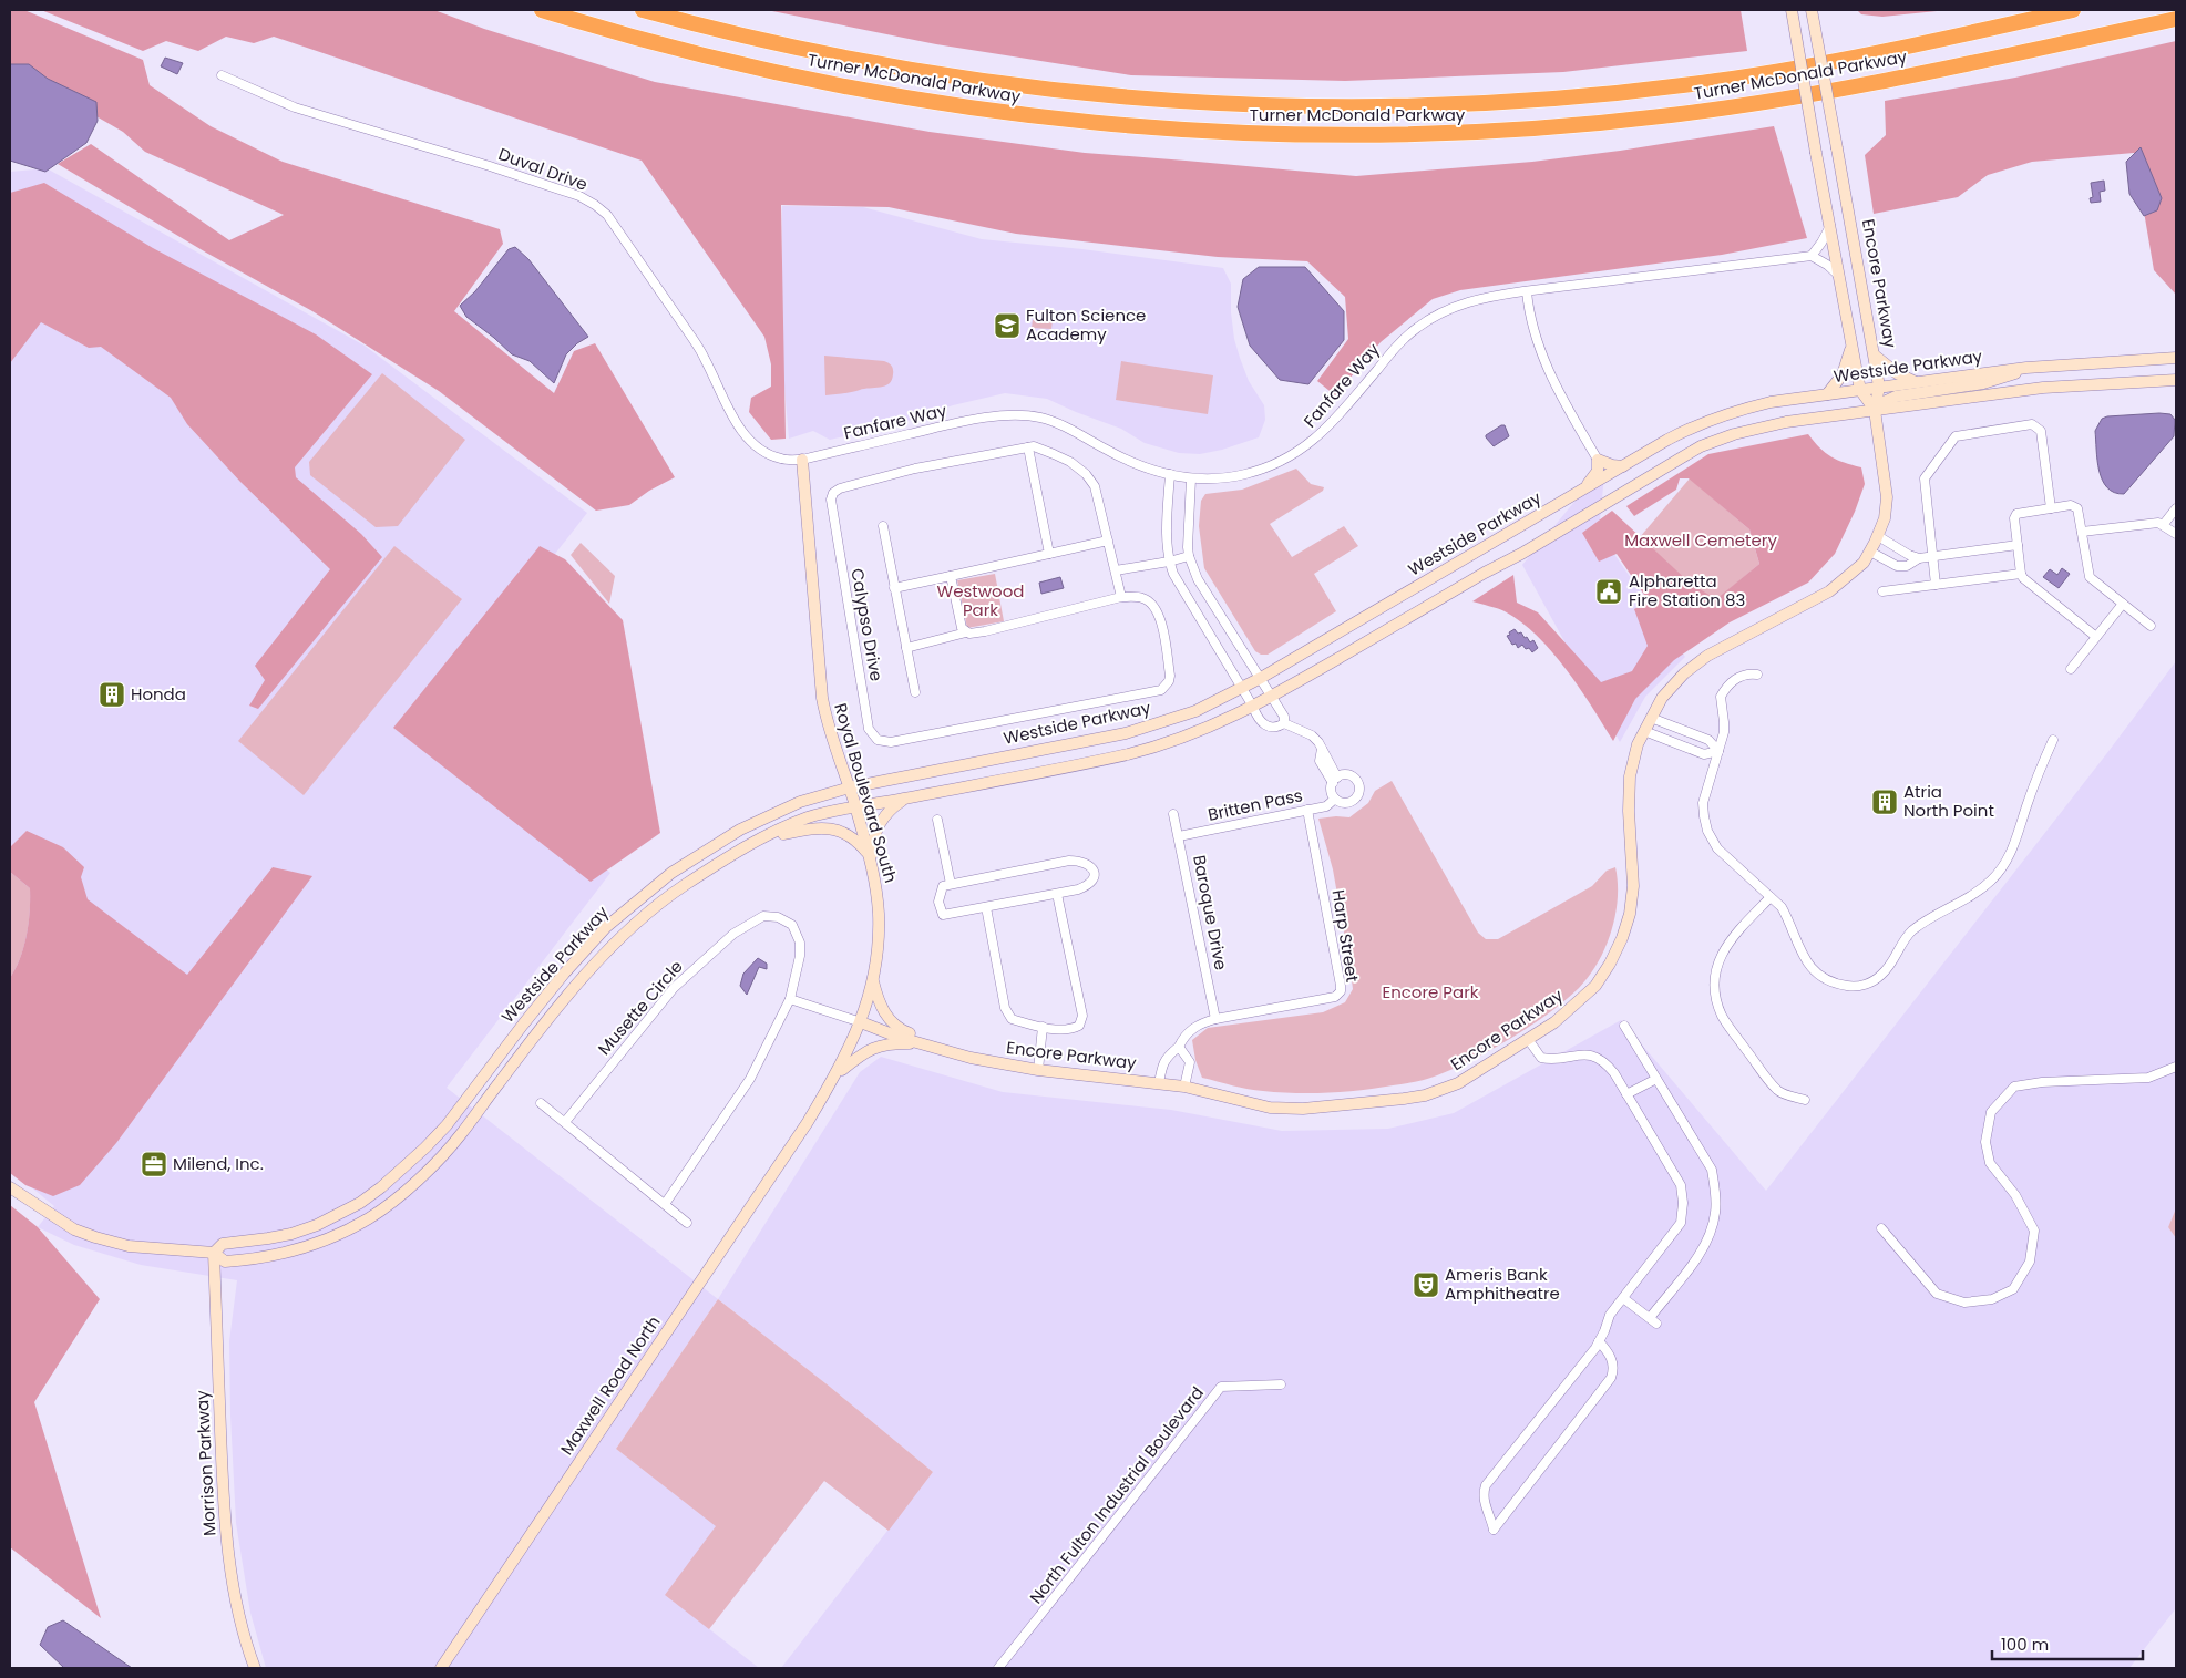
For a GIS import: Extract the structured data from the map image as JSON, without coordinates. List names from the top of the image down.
{
  "streets": {
    "highway": ["Turner McDonald Parkway"],
    "main road": [
      "Encore Parkway",
      "Westside Parkway",
      "Royal Boulevard South",
      "Maxwell Road North",
      "Morrison Parkway"
    ],
    "street": [
      "Duval Drive",
      "Fanfare Way",
      "Calypso Drive",
      "Britten Pass",
      "Baroque Drive",
      "Harp Street",
      "Musette Circle",
      "North Fulton Industrial Boulevard"
    ]
  },
  "crossings": [
    ["Duval Drive", "Fanfare Way"],
    ["Duval Drive", "Royal Boulevard South"],
    ["Encore Parkway", "Westside Parkway"],
    ["Encore Parkway", "Royal Boulevard South"],
    ["Encore Parkway", "Harp Street"],
    ["Westside Parkway", "Royal Boulevard South"],
    ["Westside Parkway", "Morrison Parkway"],
    ["Fanfare Way", "Royal Boulevard South"],
    ["Royal Boulevard South", "Maxwell Road North"],
    ["Britten Pass", "Baroque Drive"],
    ["Britten Pass", "Harp Street"],
    ["Baroque Drive", "Harp Street"]
  ],
  "parks": ["Maxwell Cemetery", "Westwood Park", "Encore Park"],
  "places": {
    "school or university": ["Fulton Science Academy"],
    "public building": ["Alpharetta Fire Station 83"],
    "building": ["Honda", "Atria North Point"],
    "office": ["Milend, Inc."],
    "theatre": ["Ameris Bank Amphitheatre"]
  },
  "scale_bar": "100 m"
}
